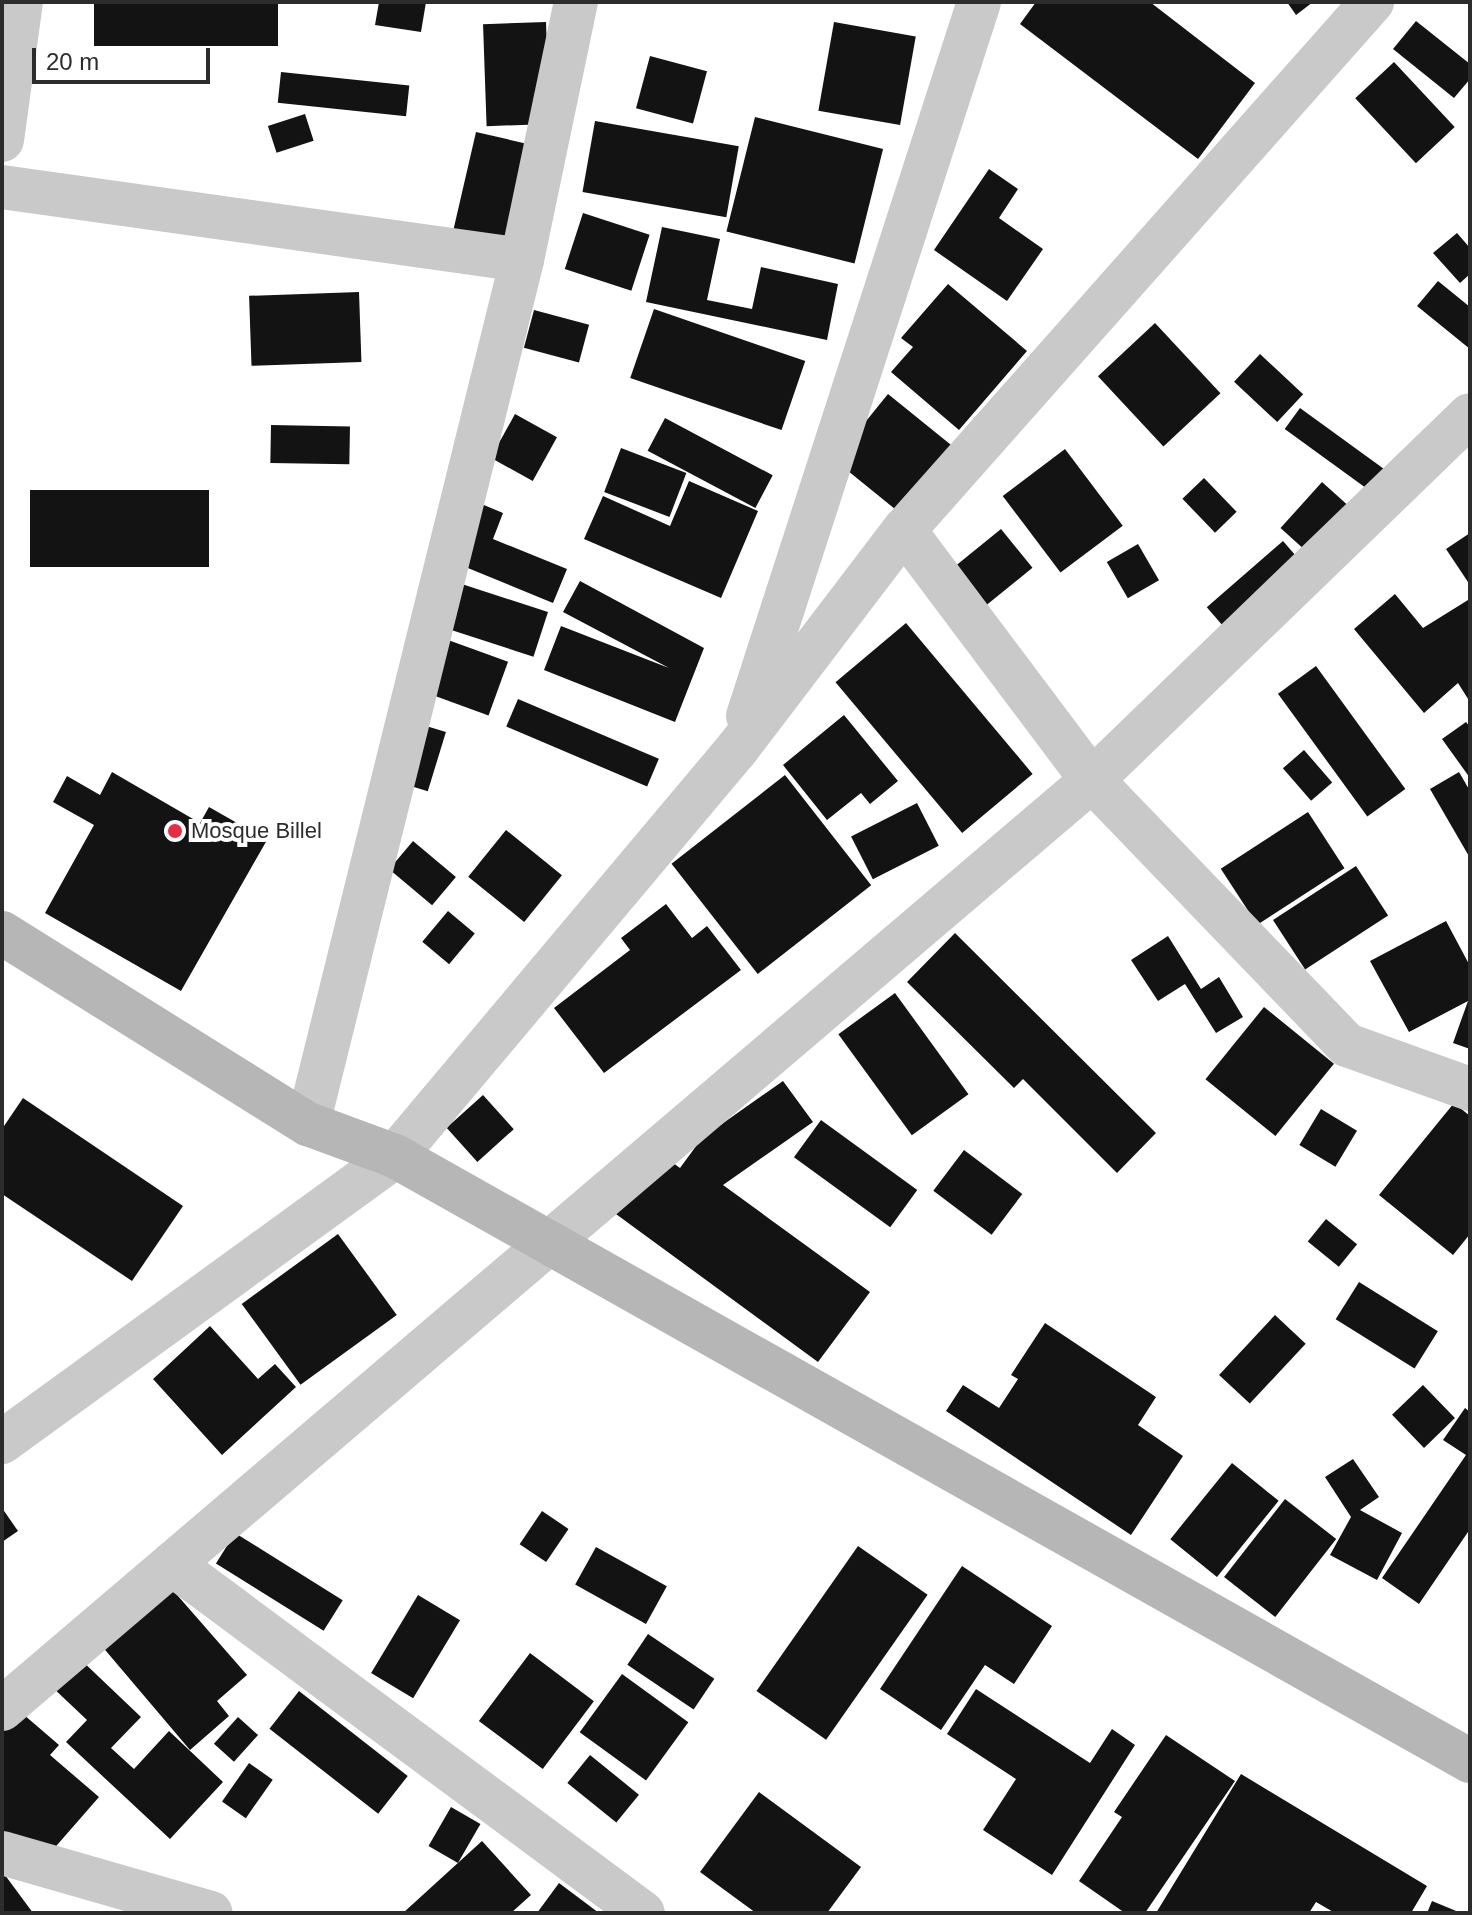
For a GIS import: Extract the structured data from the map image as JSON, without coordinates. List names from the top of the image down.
{
  "places": ["Mosque Billel"],
  "scale_bar": "20 m"
}
